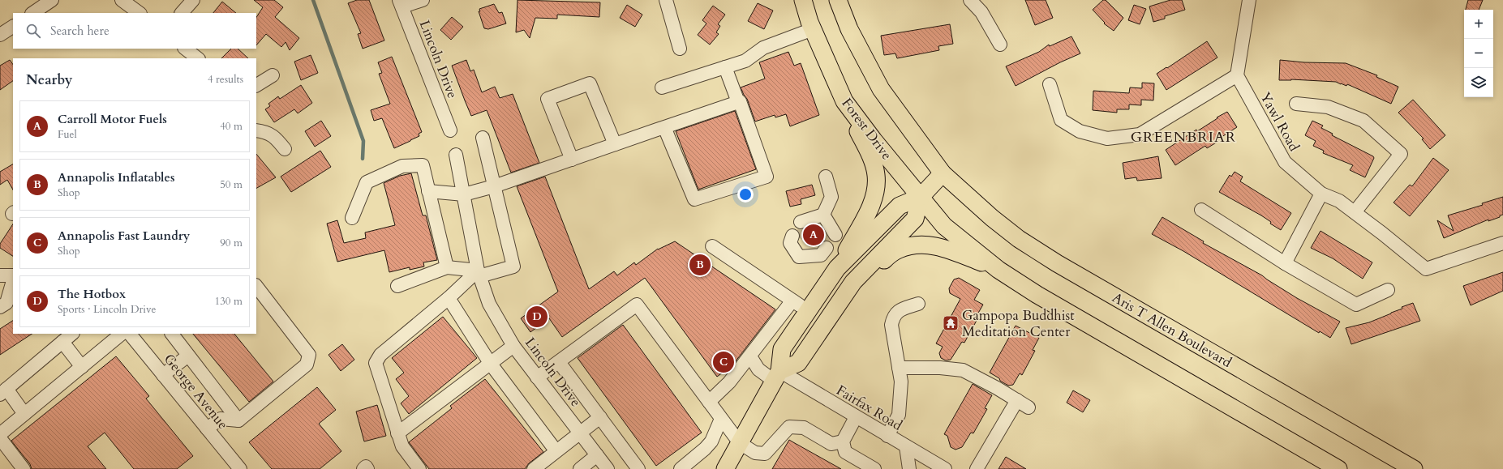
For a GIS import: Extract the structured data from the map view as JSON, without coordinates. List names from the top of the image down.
{
  "streets": {
    "main road": ["Forest Drive", "Aris T Allen Boulevard"],
    "street": [
      "Lincoln Drive",
      "Yawl Road",
      "George Avenue",
      "Fairfax Road"
    ]
  },
  "districts": ["GREENBRIAR"],
  "places": {
    "temple": ["Gampopa Buddhist Meditation Center"]
  },
  "page": {
    "map_buttons": ["+", "−"],
    "search": "Search here",
    "heading": ["Nearby", "4 results"],
    "list": [
      {
        "mark": "A",
        "name": "Carroll Motor Fuels",
        "note": "Fuel",
        "value": "40 m"
      },
      {
        "mark": "B",
        "name": "Annapolis Inflatables",
        "note": "Shop",
        "value": "50 m"
      },
      {
        "mark": "C",
        "name": "Annapolis Fast Laundry",
        "note": "Shop",
        "value": "90 m"
      },
      {
        "mark": "D",
        "name": "The Hotbox",
        "note": "Sports · Lincoln Drive",
        "value": "130 m"
      }
    ],
    "pins": [
      "A",
      "B",
      "D",
      "C"
    ]
  }
}
